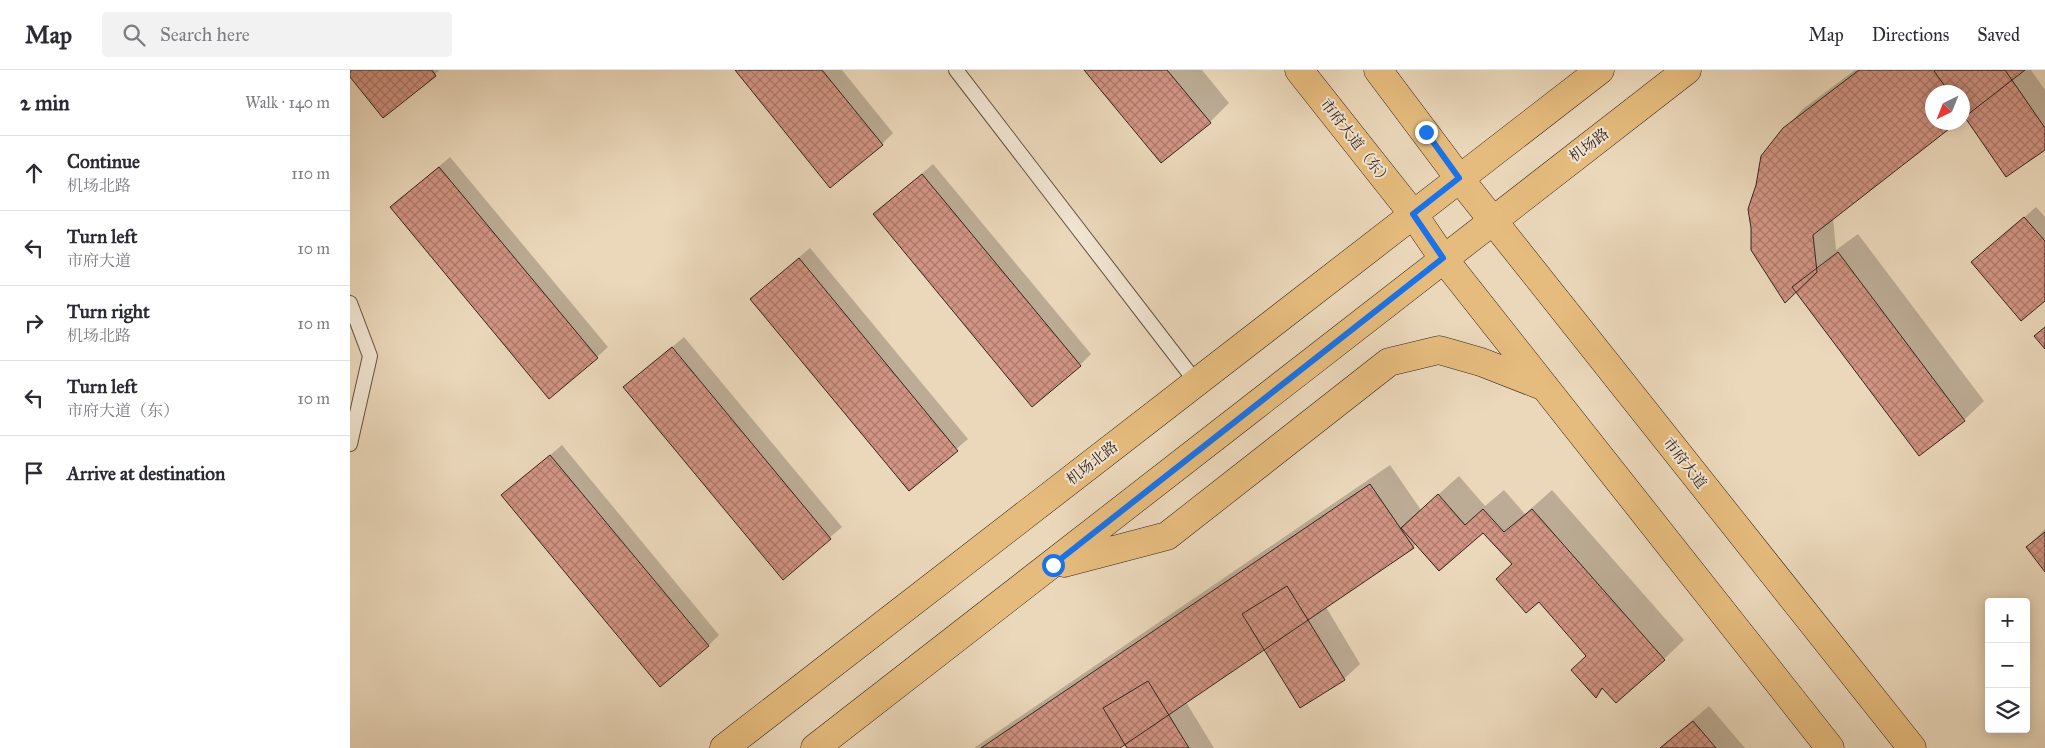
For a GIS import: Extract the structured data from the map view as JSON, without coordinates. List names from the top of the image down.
{
  "streets": {
    "main road": [
      "市府大道（东）",
      "机场路",
      "机场北路",
      "市府大道"
    ]
  },
  "crossings": [
    ["市府大道（东）", "机场北路"],
    ["机场路", "市府大道"],
    ["机场北路", "市府大道"]
  ],
  "north": "bottom left",
  "page": {
    "header": "Map",
    "search": "Search here",
    "nav": ["Map", "Directions", "Saved"],
    "heading": ["2 min", "Walk · 140 m"],
    "list": [
      ["Continue", "机场北路", "110 m"],
      ["Turn left", "市府大道", "10 m"],
      ["Turn right", "机场北路", "10 m"],
      ["Turn left", "市府大道（东）", "10 m"],
      "Arrive at destination"
    ],
    "map_buttons": ["+", "−"]
  }
}
